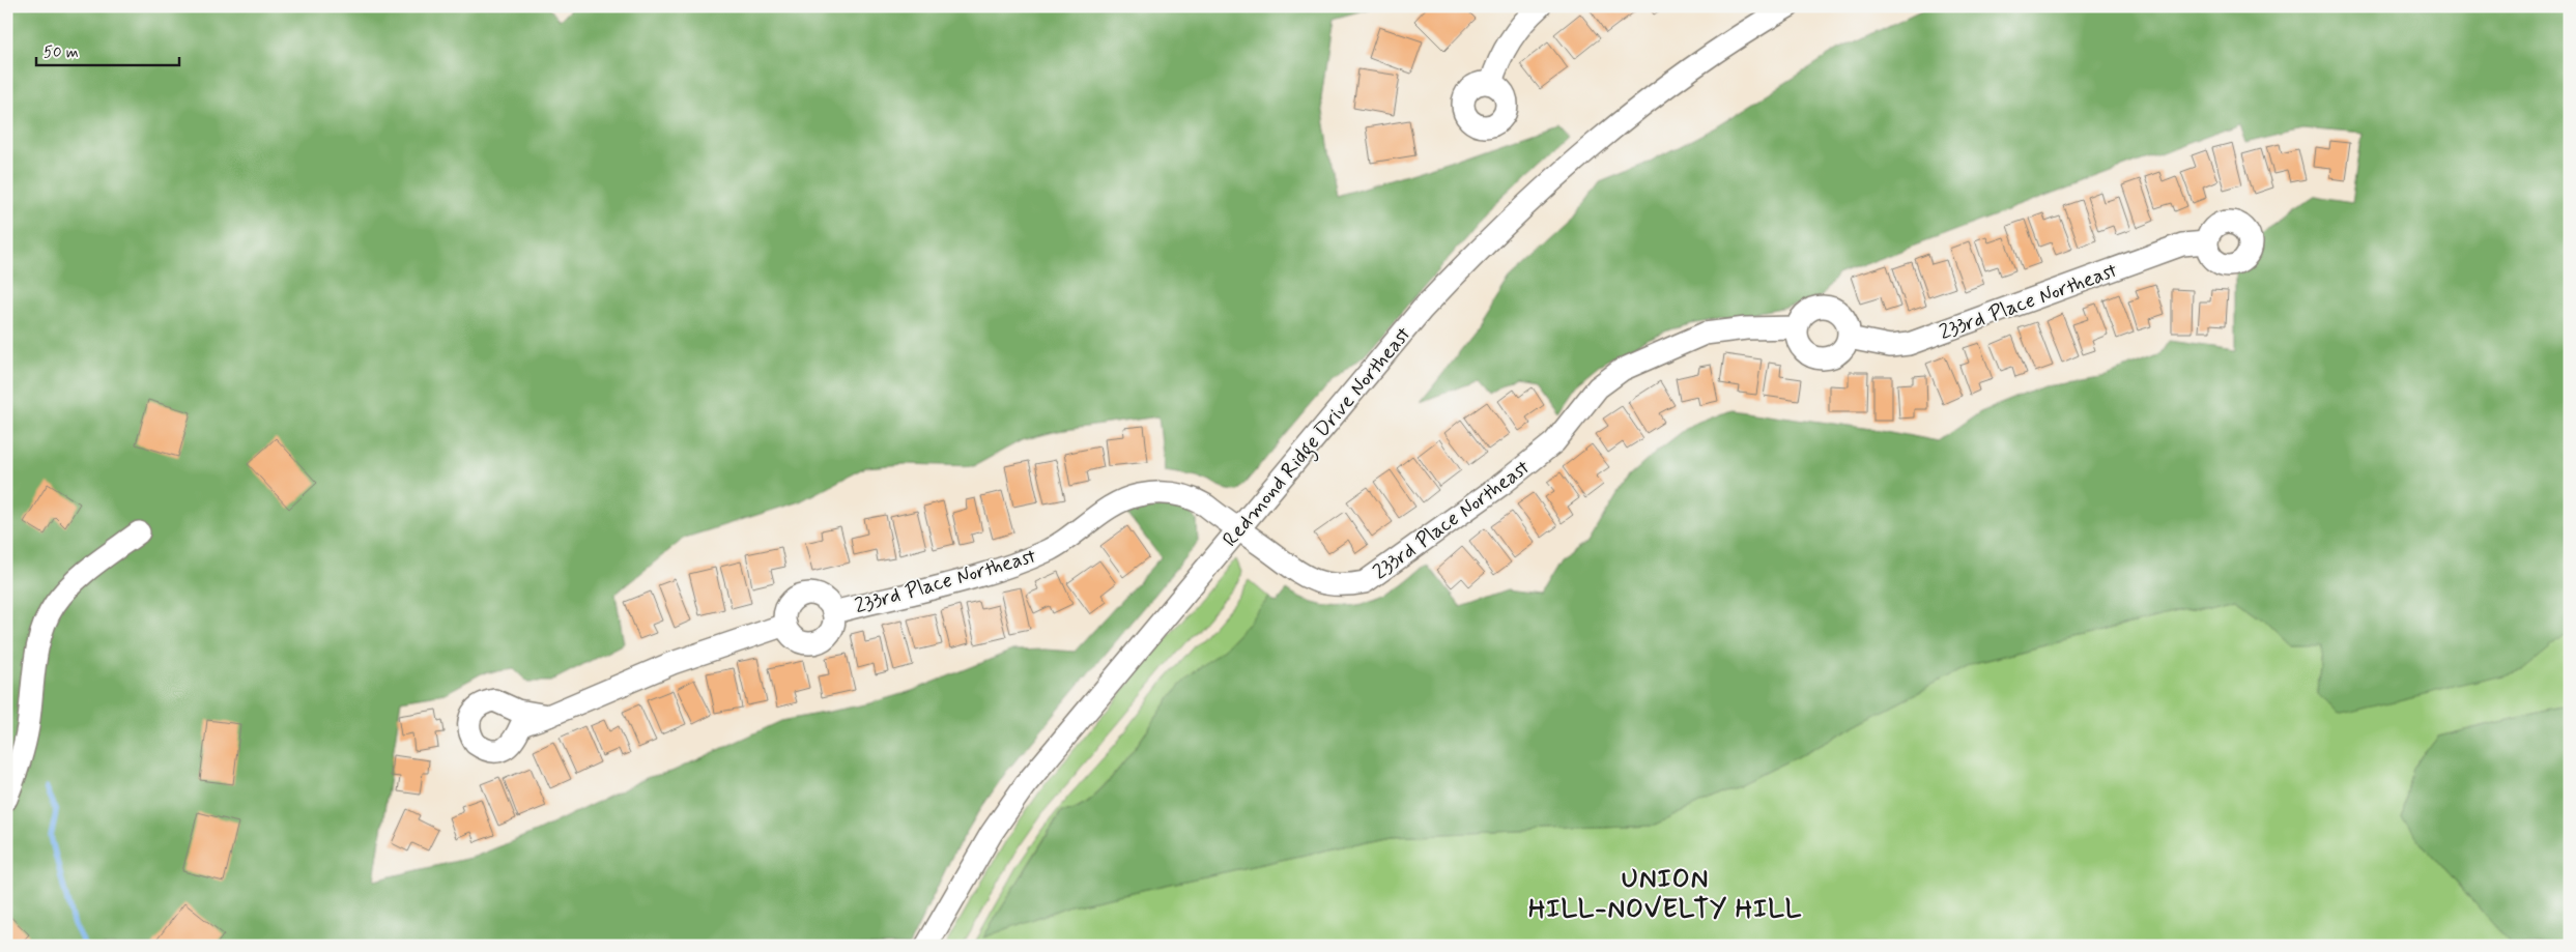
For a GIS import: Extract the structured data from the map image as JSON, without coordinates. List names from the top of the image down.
{
  "streets": {
    "street": ["233rd Place Northeast", "Redmond Ridge Drive Northeast"]
  },
  "crossings": [
    ["233rd Place Northeast", "Redmond Ridge Drive Northeast"]
  ],
  "districts": ["UNION HILL-NOVELTY HILL"],
  "scale_bar": "50 m"
}
